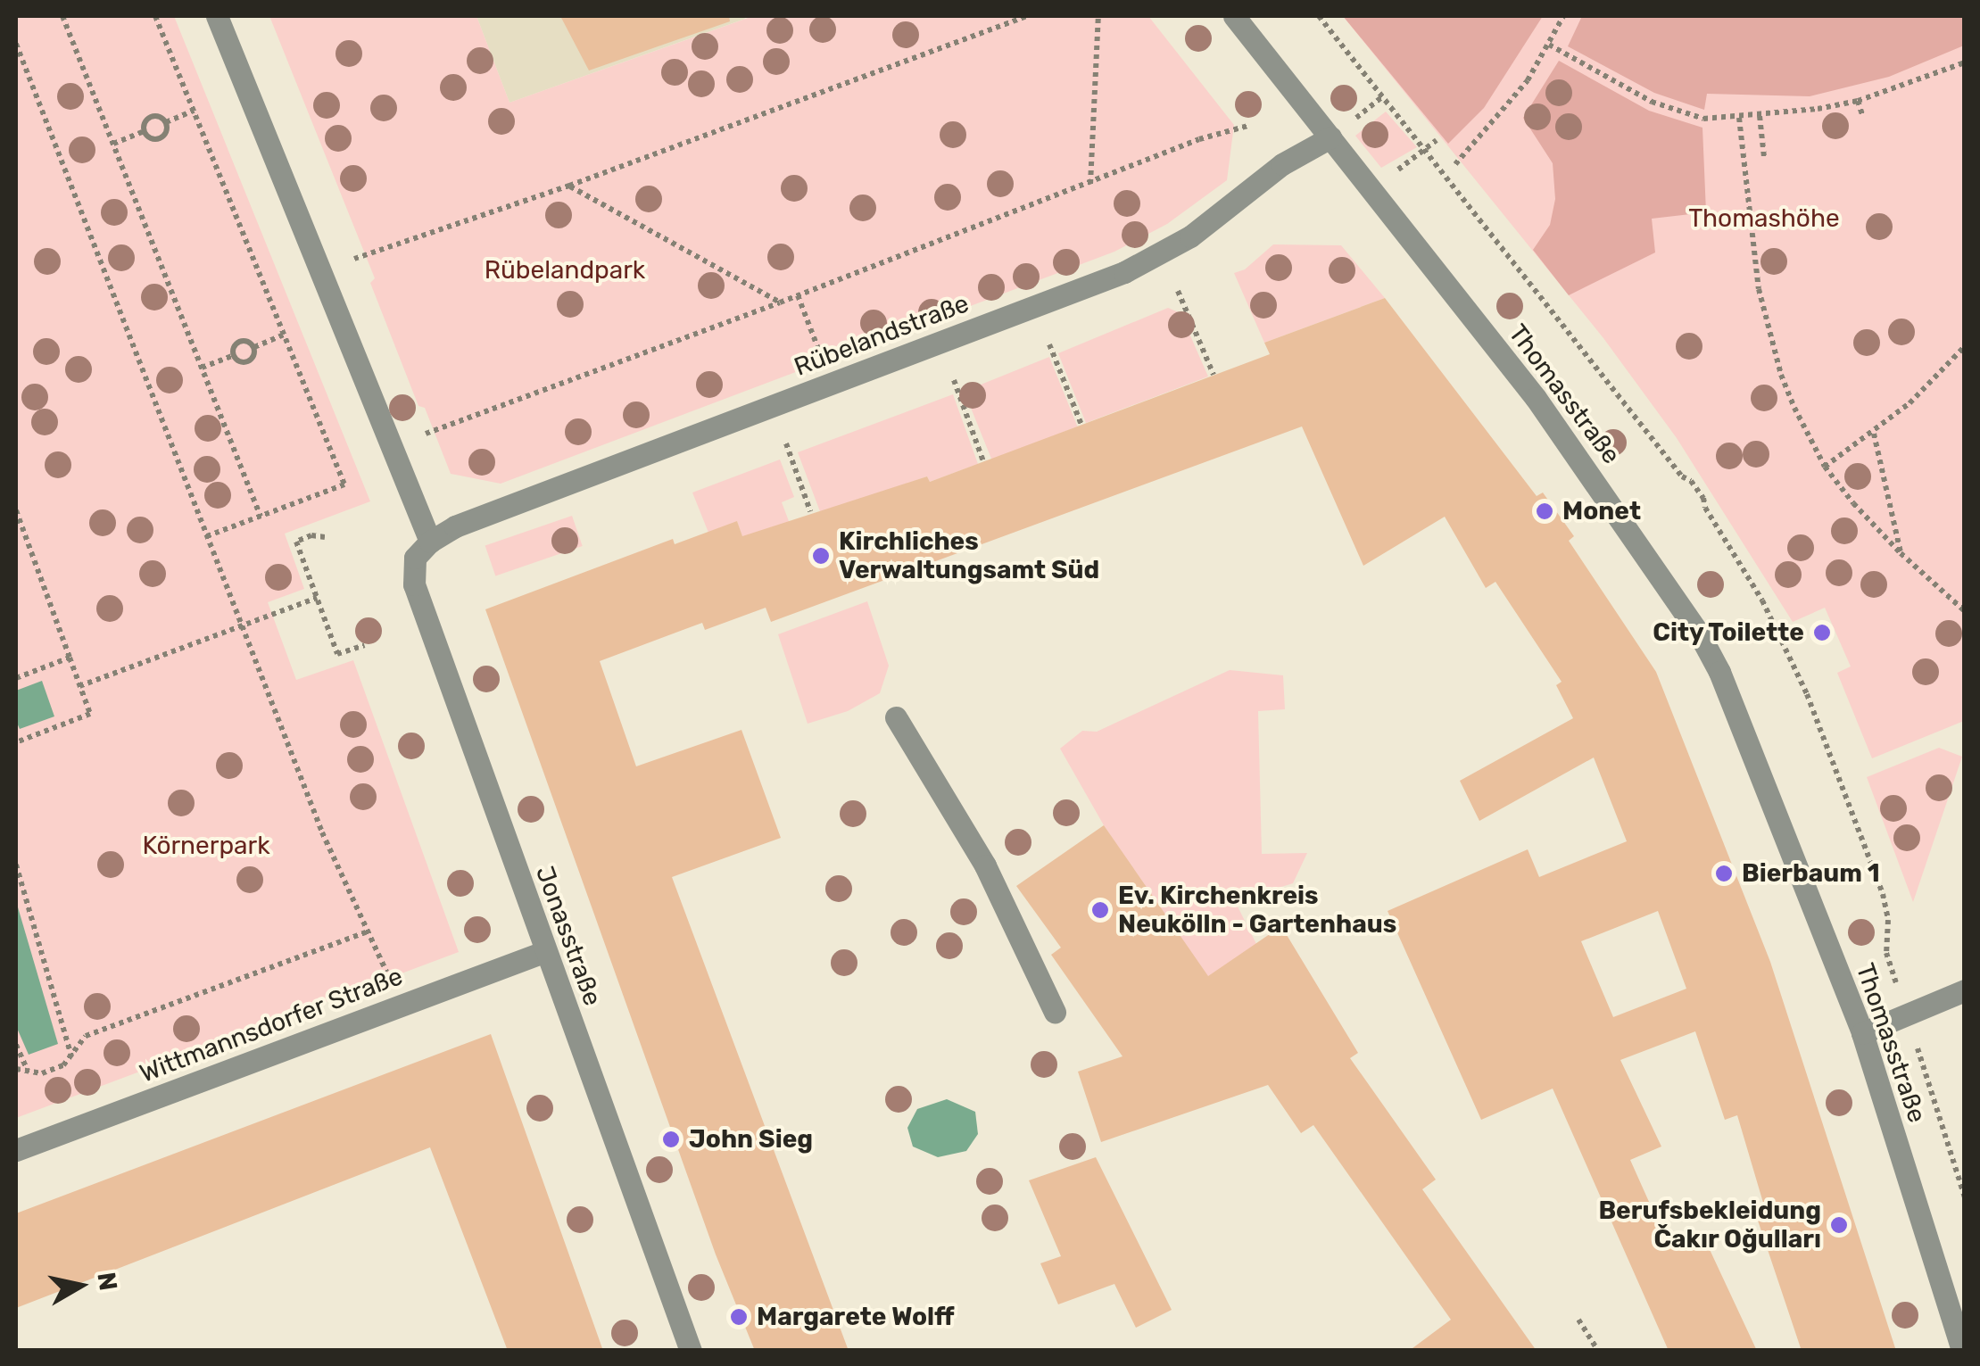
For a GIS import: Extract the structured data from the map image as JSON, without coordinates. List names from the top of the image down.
{
  "streets": {
    "street": [
      "Rübelandstraße",
      "Thomasstraße",
      "Jonasstraße",
      "Wittmannsdorfer Straße"
    ]
  },
  "crossings": [
    ["Rübelandstraße", "Thomasstraße"],
    ["Rübelandstraße", "Jonasstraße"],
    ["Jonasstraße", "Wittmannsdorfer Straße"]
  ],
  "parks": ["Thomashöhe", "Rübelandpark", "Körnerpark"],
  "places": [
    "Monet",
    "Kirchliches Verwaltungsamt Süd",
    "City Toilette",
    "Bierbaum 1",
    "Ev. Kirchenkreis Neukölln - Gartenhaus",
    "John Sieg",
    "Berufsbekleidung Čakır Oğulları",
    "Margarete Wolff"
  ],
  "north": "right"
}
